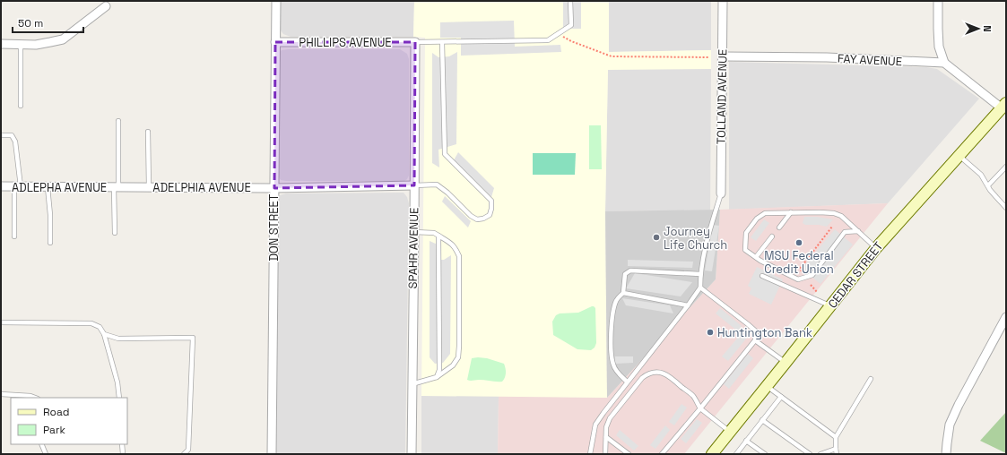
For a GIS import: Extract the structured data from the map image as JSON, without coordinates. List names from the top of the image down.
{
  "streets": {
    "main road": ["CEDAR STREET"],
    "street": [
      "PHILLIPS AVENUE",
      "FAY AVENUE",
      "TOLLAND AVENUE",
      "ADLEPHA AVENUE",
      "ADELPHIA AVENUE",
      "DON STREET",
      "SPAHR AVENUE"
    ]
  },
  "crossings": [
    ["PHILLIPS AVENUE", "DON STREET"],
    ["PHILLIPS AVENUE", "SPAHR AVENUE"],
    ["FAY AVENUE", "TOLLAND AVENUE"],
    ["ADLEPHA AVENUE", "ADELPHIA AVENUE"],
    ["ADELPHIA AVENUE", "DON STREET"],
    ["ADELPHIA AVENUE", "SPAHR AVENUE"]
  ],
  "places": ["Journey Life Church", "MSU Federal Credit Union", "Huntington Bank"],
  "legend": ["Road", "Park"],
  "scale_bar": "50 m",
  "north": "right"
}
